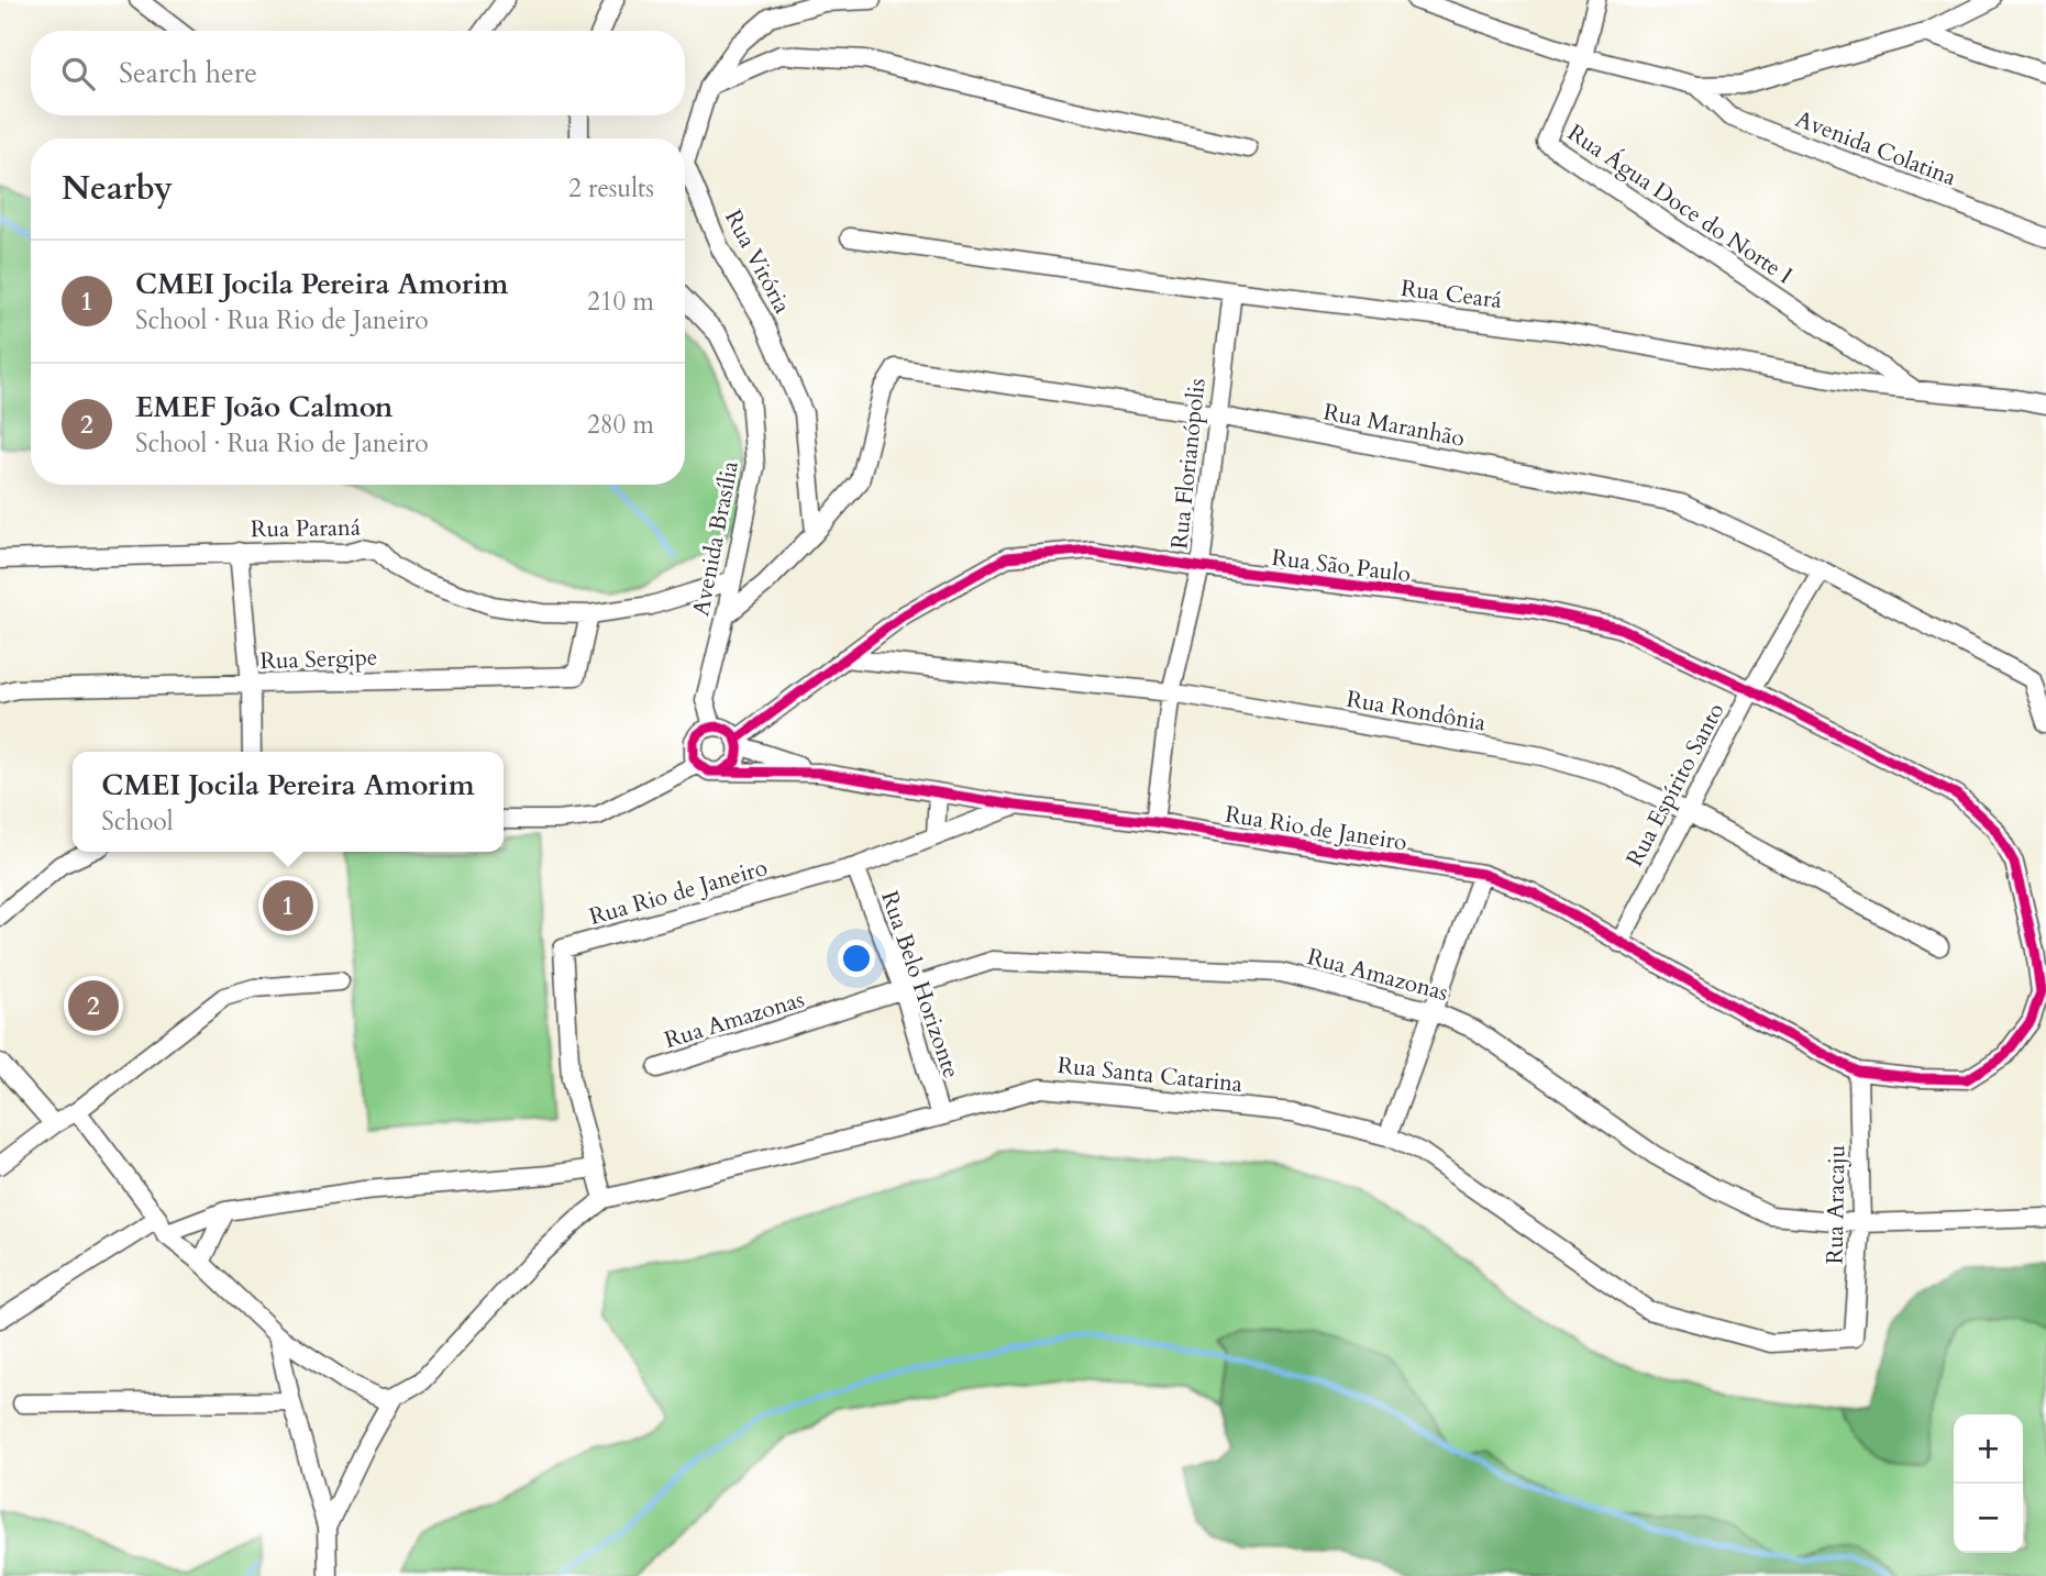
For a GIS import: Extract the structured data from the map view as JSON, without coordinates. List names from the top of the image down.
{
  "streets": {
    "street": [
      "Avenida Colatina",
      "Rua Água Doce do Norte I",
      "Rua Vitória",
      "Rua Ceará",
      "Rua Maranhão",
      "Rua Florianópolis",
      "Rua Paraná",
      "Avenida Brasília",
      "Rua São Paulo",
      "Rua Sergipe",
      "Rua Rondônia",
      "Rua Espírito Santo",
      "Rua Rio de Janeiro",
      "Rua Amazonas",
      "Rua Belo Horizonte",
      "Rua Santa Catarina",
      "Rua Aracaju"
    ]
  },
  "crossings": [
    ["Rua Água Doce do Norte I", "Rua Ceará"],
    ["Rua Vitória", "Rua Maranhão"],
    ["Rua Ceará", "Rua Florianópolis"],
    ["Rua Maranhão", "Rua Florianópolis"],
    ["Rua Maranhão", "Rua Espírito Santo"],
    ["Rua Florianópolis", "Rua São Paulo"],
    ["Rua Florianópolis", "Rua Rondônia"],
    ["Rua Florianópolis", "Rua Rio de Janeiro"],
    ["Rua Paraná", "Avenida Brasília"],
    ["Rua Paraná", "Rua Sergipe"],
    ["Avenida Brasília", "Rua São Paulo"],
    ["Avenida Brasília", "Rua Rio de Janeiro"],
    ["Rua São Paulo", "Rua Rondônia"],
    ["Rua São Paulo", "Rua Espírito Santo"],
    ["Rua São Paulo", "Rua Rio de Janeiro"],
    ["Rua São Paulo", "Rua Aracaju"],
    ["Rua Rondônia", "Rua Espírito Santo"],
    ["Rua Espírito Santo", "Rua Rio de Janeiro"],
    ["Rua Rio de Janeiro", "Rua Belo Horizonte"],
    ["Rua Rio de Janeiro", "Rua Aracaju"],
    ["Rua Amazonas", "Rua Belo Horizonte"],
    ["Rua Amazonas", "Rua Aracaju"],
    ["Rua Belo Horizonte", "Rua Santa Catarina"],
    ["Rua Santa Catarina", "Rua Aracaju"]
  ],
  "page": {
    "search": "Search here",
    "heading": ["Nearby", "2 results"],
    "list": [
      {
        "mark": "1",
        "name": "CMEI Jocila Pereira Amorim",
        "note": "School · Rua Rio de Janeiro",
        "value": "210 m"
      },
      {
        "mark": "2",
        "name": "EMEF João Calmon",
        "note": "School · Rua Rio de Janeiro",
        "value": "280 m"
      }
    ],
    "popup": ["CMEI Jocila Pereira Amorim", "School"],
    "pins": ["1", "2"],
    "map_buttons": ["+", "−"]
  }
}
